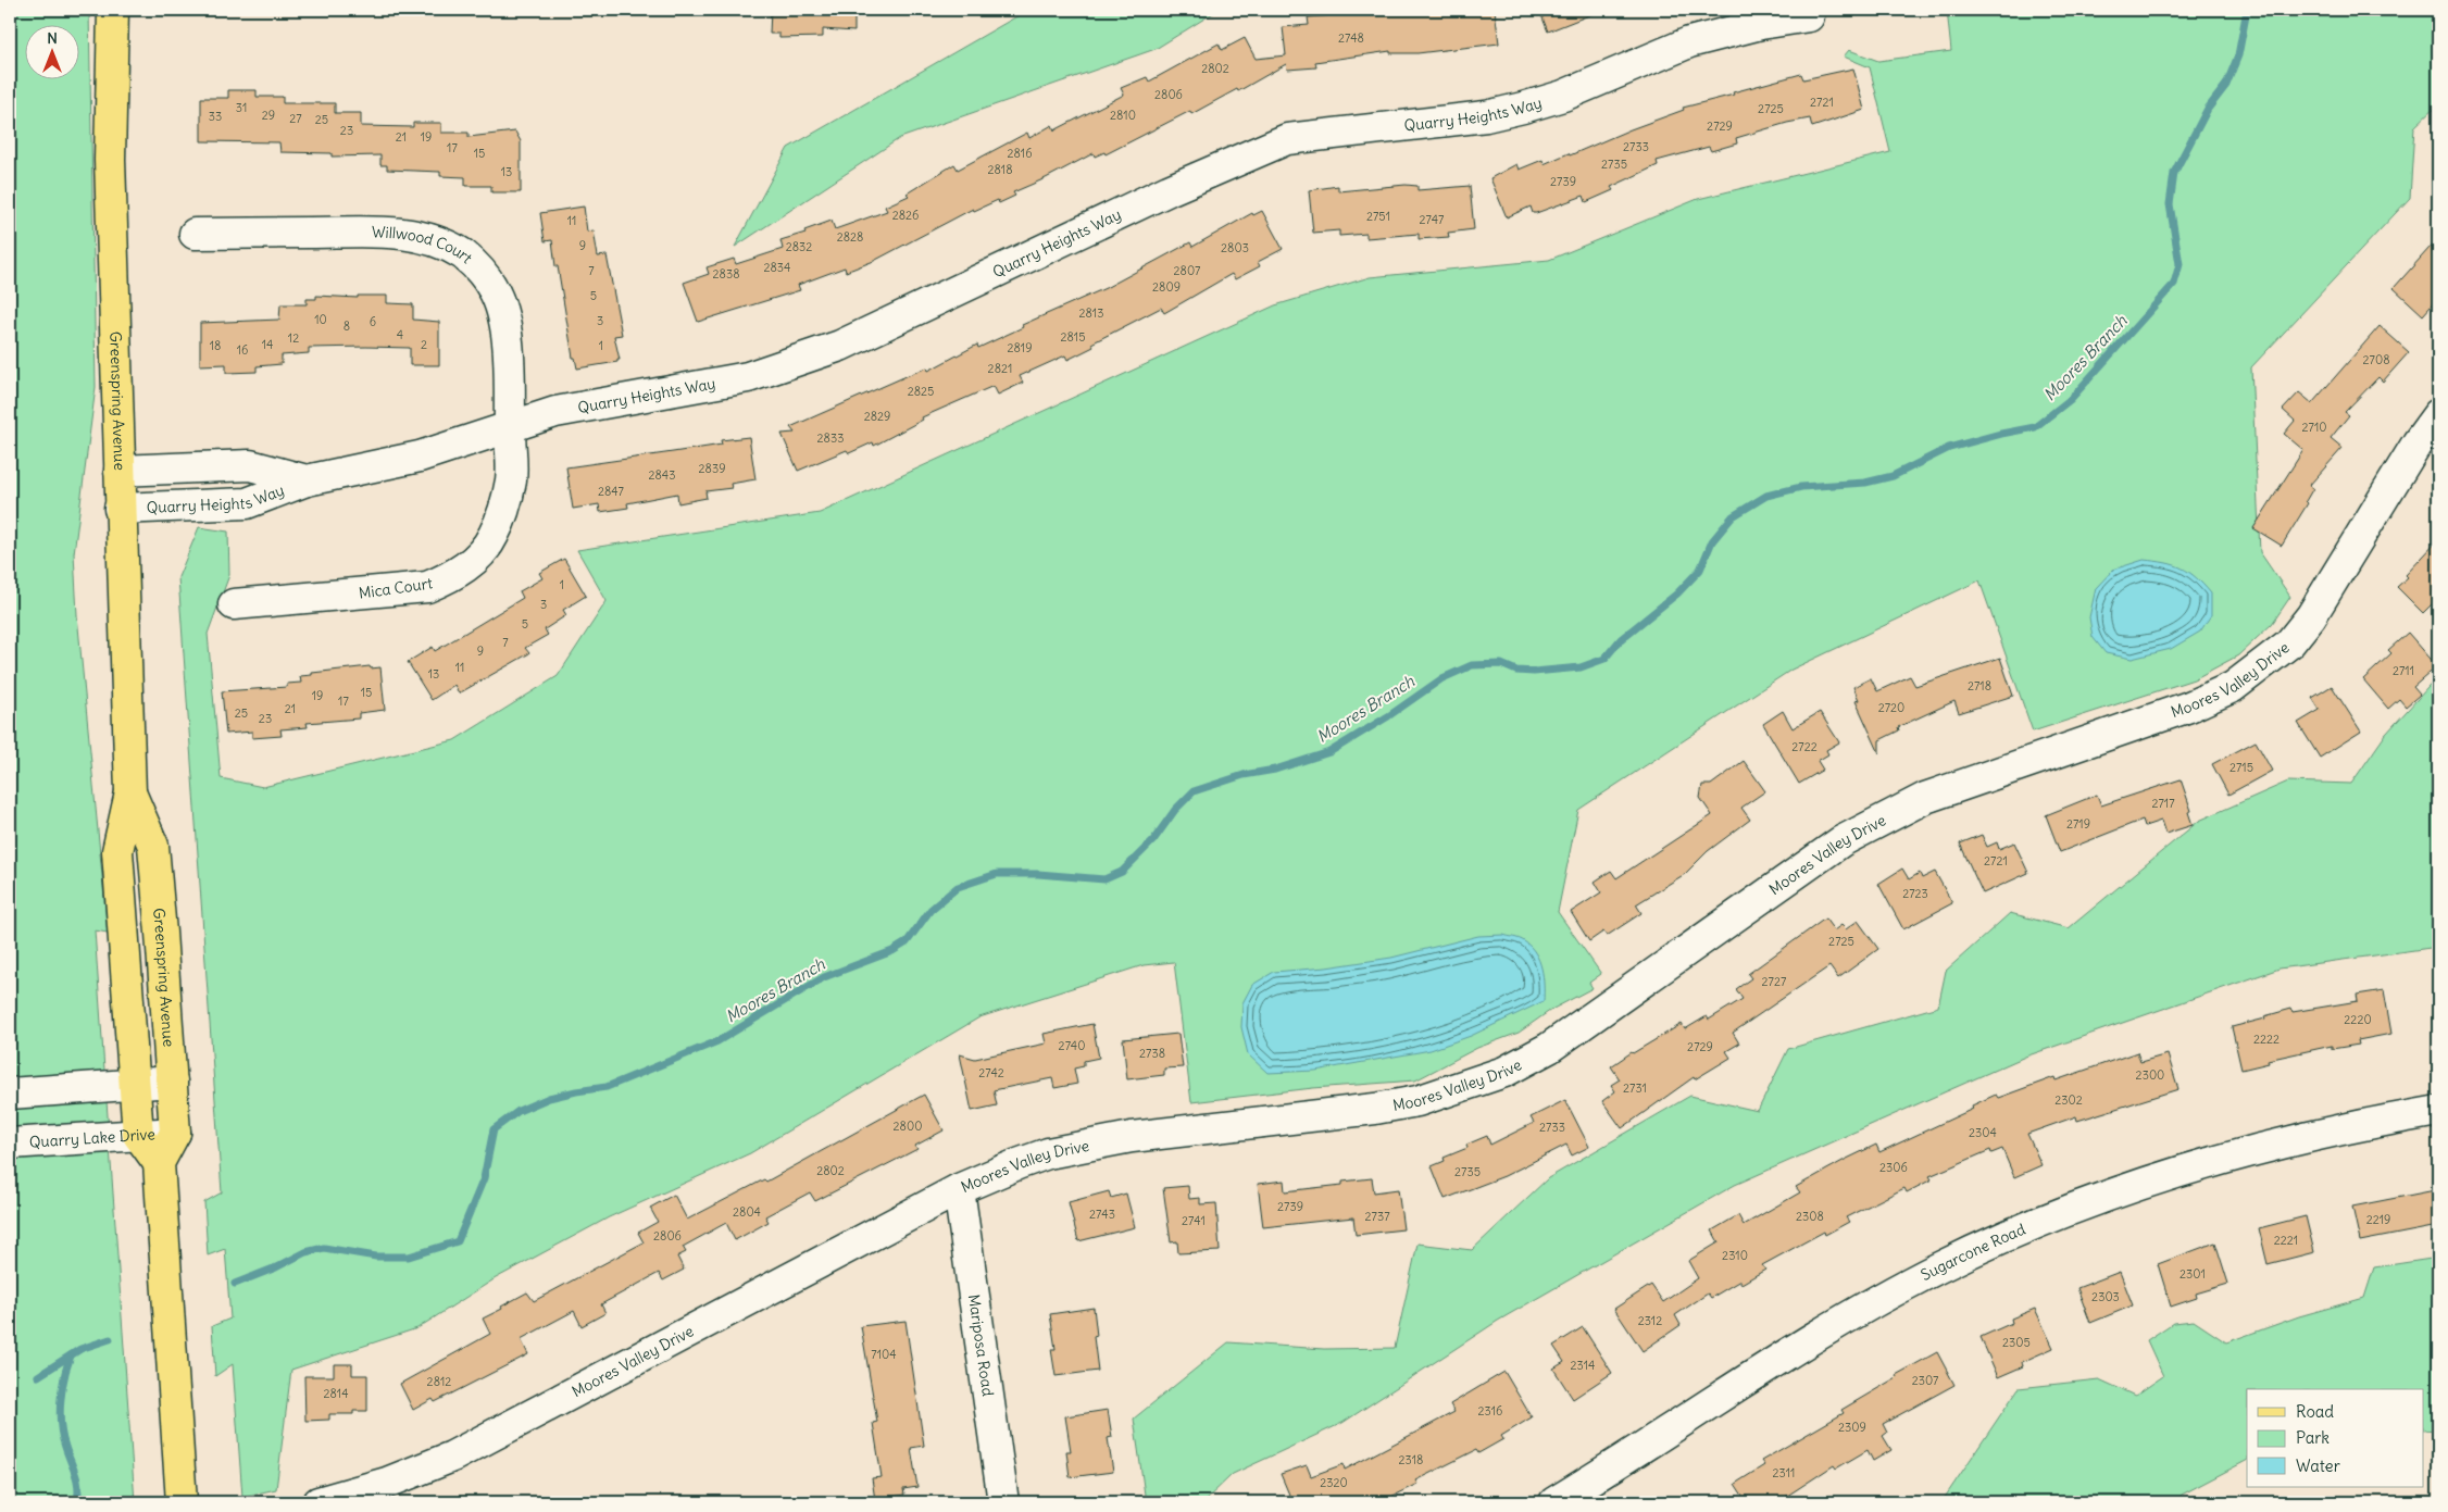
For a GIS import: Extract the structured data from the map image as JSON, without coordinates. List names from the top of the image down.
{
  "streets": {
    "main road": ["Greenspring Avenue"],
    "street": [
      "Quarry Heights Way",
      "Willwood Court",
      "Mica Court",
      "Moores Valley Drive",
      "Quarry Lake Drive",
      "Sugarcone Road",
      "Mariposa Road"
    ]
  },
  "crossings": [
    ["Quarry Heights Way", "Willwood Court"],
    ["Quarry Heights Way", "Greenspring Avenue"],
    ["Quarry Heights Way", "Mica Court"],
    ["Willwood Court", "Mica Court"],
    ["Greenspring Avenue", "Quarry Lake Drive"],
    ["Moores Valley Drive", "Mariposa Road"]
  ],
  "water": ["Moores Branch"],
  "house_numbers": [
    "2748",
    "2802",
    "2806",
    "2721",
    "31",
    "2725",
    "29",
    "2810",
    "33",
    "27",
    "25",
    "2729",
    "23",
    "21",
    "19",
    "2733",
    "17",
    "15",
    "2816",
    "2735",
    "2818",
    "13",
    "2739",
    "2826",
    "2751",
    "2747",
    "11",
    "2828",
    "9",
    "2832",
    "2803",
    "2834",
    "7",
    "2807",
    "2838",
    "2809",
    "5",
    "2813",
    "10",
    "3",
    "6",
    "8",
    "4",
    "2815",
    "12",
    "14",
    "2",
    "18",
    "1",
    "2819",
    "16",
    "2708",
    "2821",
    "2825",
    "2829",
    "2710",
    "2833",
    "2839",
    "2843",
    "2847",
    "1",
    "3",
    "5",
    "7",
    "9",
    "11",
    "2711",
    "13",
    "2718",
    "15",
    "19",
    "17",
    "2720",
    "21",
    "25",
    "23",
    "2722",
    "2715",
    "2717",
    "2719",
    "2721",
    "2723",
    "2725",
    "2727",
    "2220",
    "2222",
    "2740",
    "2729",
    "2738",
    "2742",
    "2300",
    "2731",
    "2302",
    "2800",
    "2733",
    "2304",
    "2306",
    "2802",
    "2735",
    "2739",
    "2804",
    "2743",
    "2737",
    "2308",
    "2219",
    "2741",
    "2806",
    "2221",
    "2310",
    "2301",
    "2303",
    "2312",
    "2305",
    "7104",
    "2314",
    "2307",
    "2812",
    "2814",
    "2316",
    "2309",
    "2318",
    "2311",
    "2320"
  ],
  "legend": ["Road", "Park", "Water"],
  "north": "top"
}
